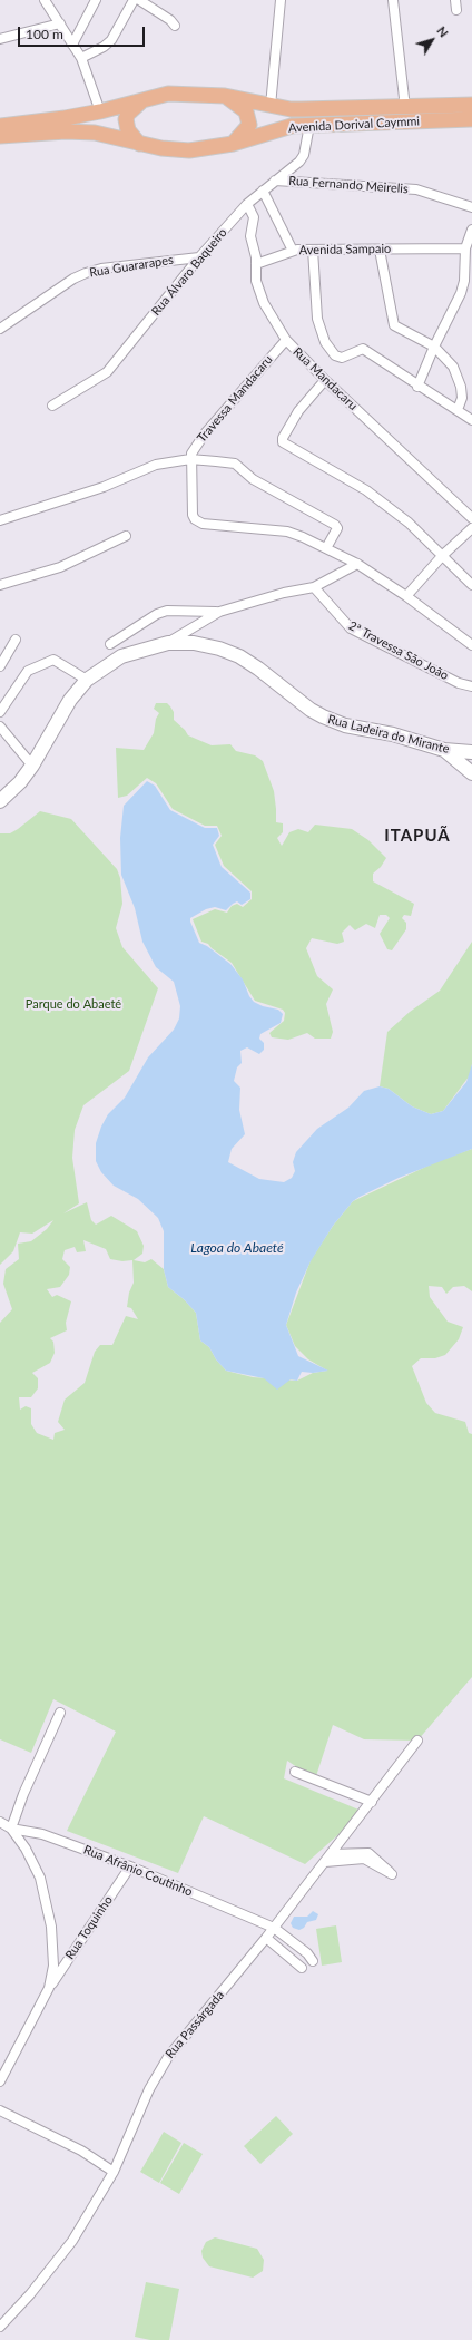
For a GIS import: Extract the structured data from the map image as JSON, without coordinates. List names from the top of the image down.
{
  "streets": {
    "main road": ["Avenida Dorival Caymmi"],
    "street": [
      "Rua Fernando Meirelis",
      "Avenida Sampaio",
      "Rua Guararapes",
      "Rua Álvaro Baqueiro",
      "Rua Mandacaru",
      "Travessa Mandacaru",
      "2ª Travessa São João",
      "Rua Ladeira do Mirante",
      "Rua Afrânio Coutinho",
      "Rua Toquinho",
      "Rua Passárgada"
    ]
  },
  "crossings": [
    ["Avenida Dorival Caymmi", "Rua Álvaro Baqueiro"],
    ["Rua Fernando Meirelis", "Rua Álvaro Baqueiro"],
    ["Avenida Sampaio", "Rua Álvaro Baqueiro"],
    ["Rua Guararapes", "Rua Álvaro Baqueiro"],
    ["Rua Álvaro Baqueiro", "Rua Mandacaru"],
    ["Rua Mandacaru", "Travessa Mandacaru"],
    ["Rua Afrânio Coutinho", "Rua Toquinho"],
    ["Rua Afrânio Coutinho", "Rua Passárgada"]
  ],
  "districts": ["ITAPUÃ"],
  "water": ["Lagoa do Abaeté"],
  "parks": ["Parque do Abaeté"],
  "scale_bar": "100 m",
  "north": "top right"
}
